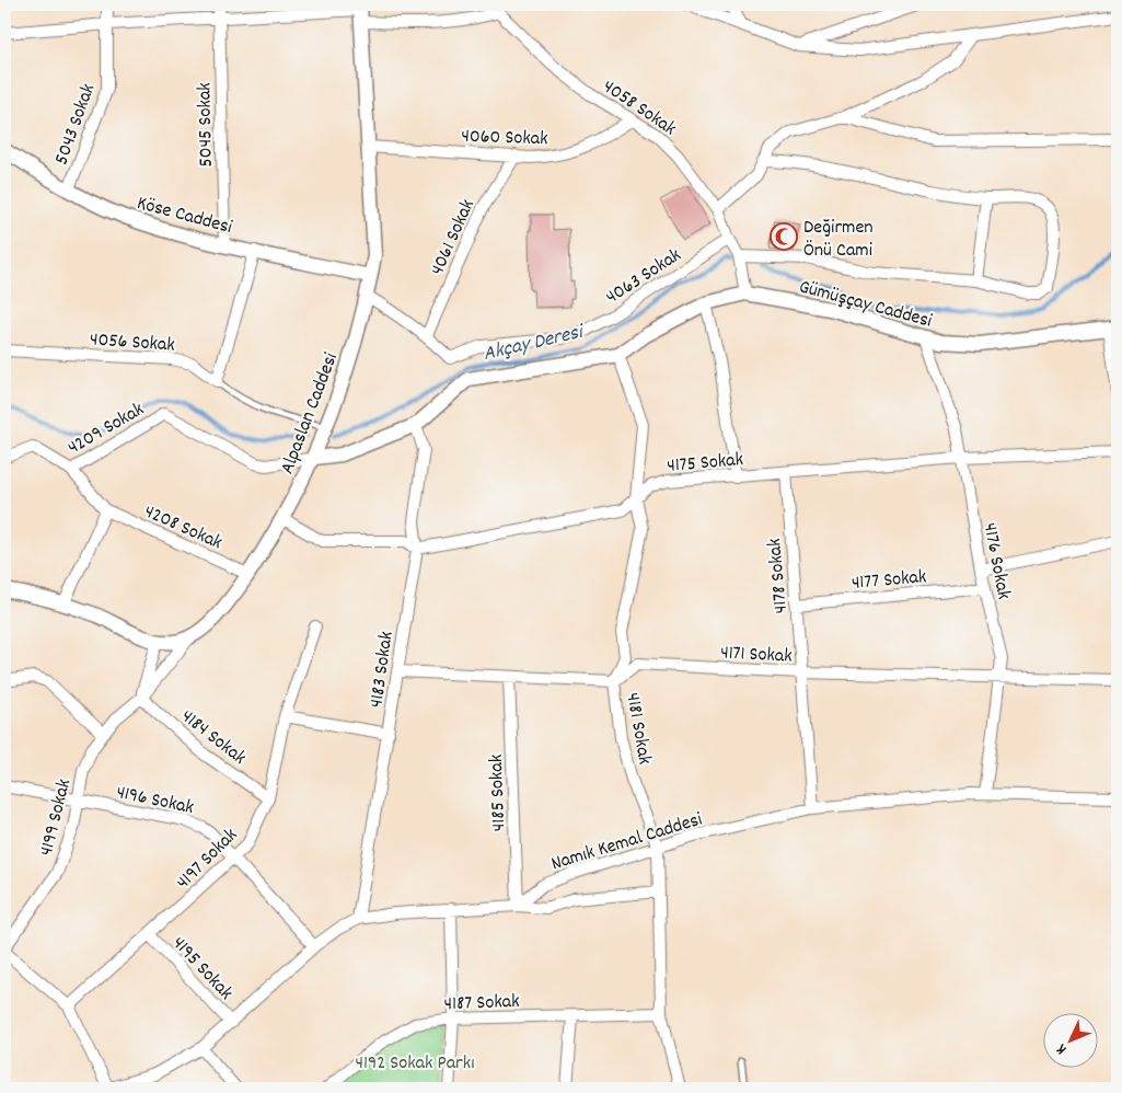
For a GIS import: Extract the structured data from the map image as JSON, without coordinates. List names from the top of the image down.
{
  "streets": {
    "street": [
      "4058 Sokak",
      "5043 Sokak",
      "5045 Sokak",
      "4060 Sokak",
      "Köse Caddesi",
      "4061 Sokak",
      "4063 Sokak",
      "Gümüşçay Caddesi",
      "4056 Sokak",
      "Alpaslan Caddesi",
      "4209 Sokak",
      "4175 Sokak",
      "4208 Sokak",
      "4176 Sokak",
      "4178 Sokak",
      "4177 Sokak",
      "4171 Sokak",
      "4183 Sokak",
      "4181 Sokak",
      "4184 Sokak",
      "4185 Sokak",
      "4196 Sokak",
      "4199 Sokak",
      "Namık Kemal Caddesi",
      "4197 Sokak",
      "4195 Sokak",
      "4187 Sokak"
    ]
  },
  "crossings": [
    ["4058 Sokak", "4060 Sokak"],
    ["4058 Sokak", "4063 Sokak"],
    ["4058 Sokak", "Gümüşçay Caddesi"],
    ["5043 Sokak", "Köse Caddesi"],
    ["5045 Sokak", "Köse Caddesi"],
    ["4060 Sokak", "4061 Sokak"],
    ["4060 Sokak", "Alpaslan Caddesi"],
    ["Köse Caddesi", "Alpaslan Caddesi"],
    ["4061 Sokak", "4063 Sokak"],
    ["4063 Sokak", "Alpaslan Caddesi"],
    ["Gümüşçay Caddesi", "Alpaslan Caddesi"],
    ["Gümüşçay Caddesi", "4209 Sokak"],
    ["Gümüşçay Caddesi", "4176 Sokak"],
    ["Gümüşçay Caddesi", "4183 Sokak"],
    ["Gümüşçay Caddesi", "4181 Sokak"],
    ["Alpaslan Caddesi", "4209 Sokak"],
    ["Alpaslan Caddesi", "4175 Sokak"],
    ["Alpaslan Caddesi", "4208 Sokak"],
    ["Alpaslan Caddesi", "4199 Sokak"],
    ["4175 Sokak", "4176 Sokak"],
    ["4175 Sokak", "4178 Sokak"],
    ["4175 Sokak", "4183 Sokak"],
    ["4175 Sokak", "4181 Sokak"],
    ["4176 Sokak", "4177 Sokak"],
    ["4176 Sokak", "4171 Sokak"],
    ["4176 Sokak", "Namık Kemal Caddesi"],
    ["4178 Sokak", "4177 Sokak"],
    ["4178 Sokak", "4171 Sokak"],
    ["4178 Sokak", "Namık Kemal Caddesi"],
    ["4171 Sokak", "4181 Sokak"],
    ["4181 Sokak", "Namık Kemal Caddesi"],
    ["4181 Sokak", "4187 Sokak"],
    ["4184 Sokak", "4199 Sokak"],
    ["4184 Sokak", "4197 Sokak"],
    ["4185 Sokak", "Namık Kemal Caddesi"],
    ["4196 Sokak", "4199 Sokak"],
    ["4196 Sokak", "4197 Sokak"],
    ["4197 Sokak", "4195 Sokak"]
  ],
  "water": ["Akçay Deresi"],
  "parks": ["4192 Sokak Parkı"],
  "places": {
    "mosque": ["Değirmen Önü Cami"]
  },
  "north": "bottom left"
}
